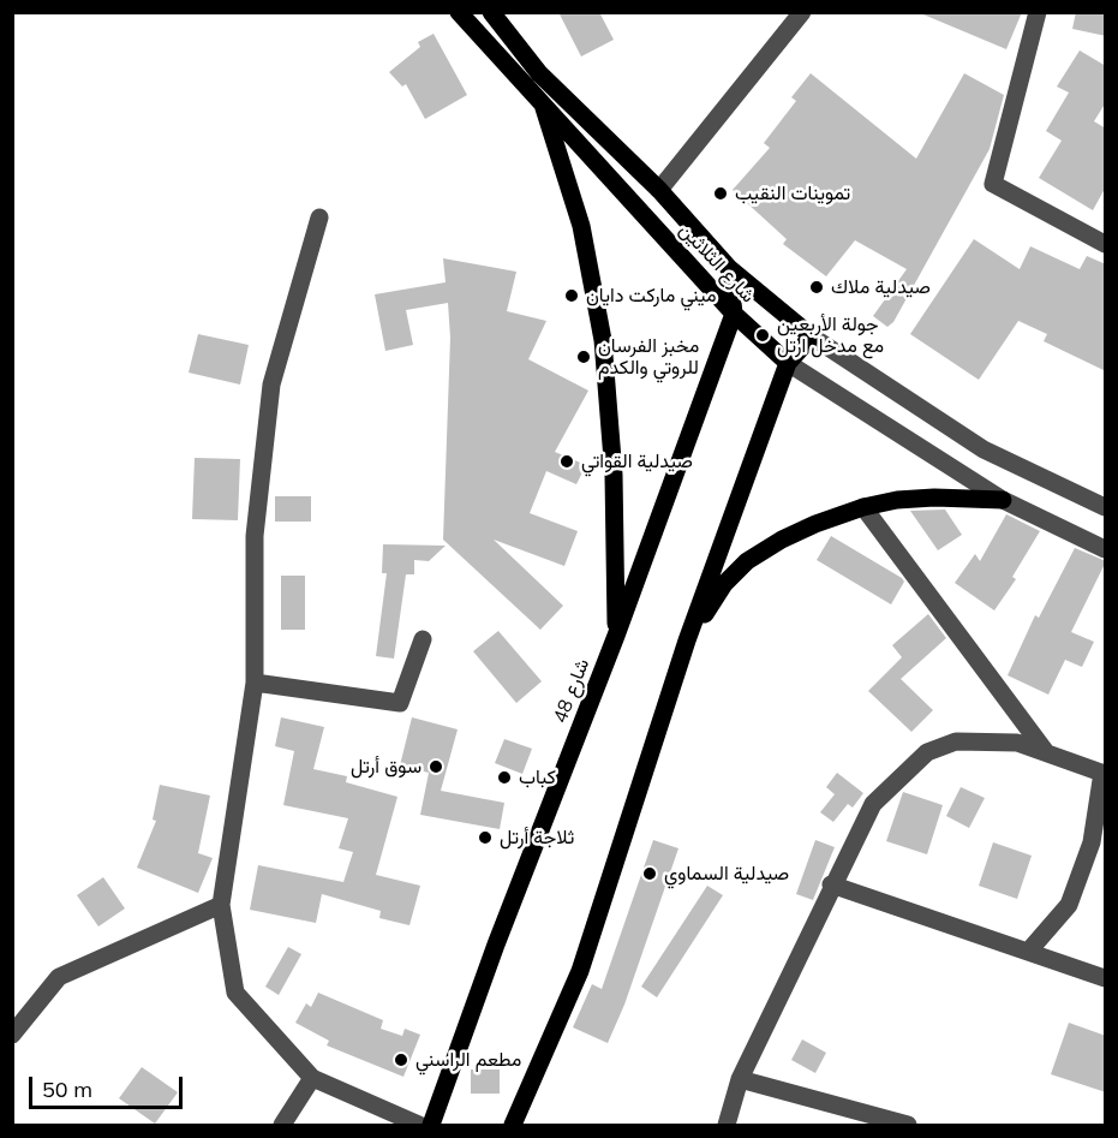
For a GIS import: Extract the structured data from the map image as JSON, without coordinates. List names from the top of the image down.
{
  "streets": {
    "main road": ["شارع الثلاثين", "شارع 48"]
  },
  "crossings": [
    ["شارع الثلاثين", "شارع 48"]
  ],
  "places": [
    "تموينات النقيب",
    "صيدلية ملاك",
    "ميني ماركت دايان",
    "جولة الأربعين مع مدخل ارتل",
    "مخبز الفرسان للروتي والكدم",
    "صيدلية القواتي",
    "سوق أرتل",
    "كباب",
    "ثلاجة أرتل",
    "صيدلية السماوي",
    "مطعم الراسني"
  ],
  "scale_bar": "50 m"
}
